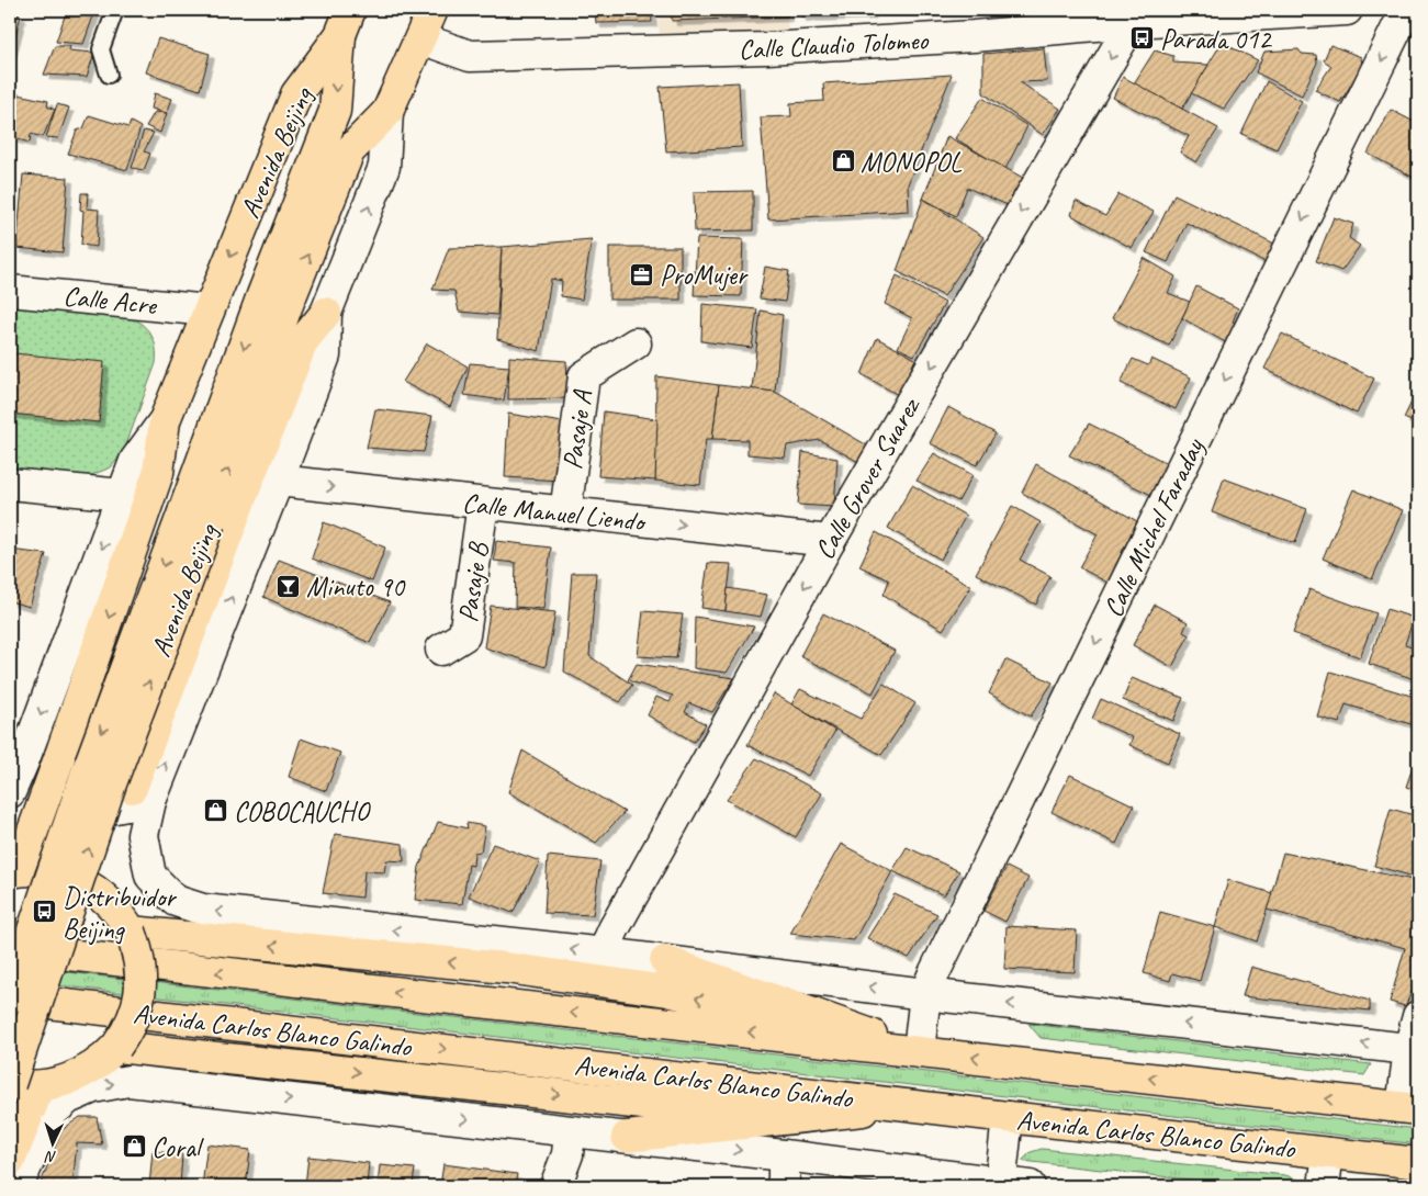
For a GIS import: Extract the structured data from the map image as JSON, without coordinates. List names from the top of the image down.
{
  "streets": {
    "main road": ["Avenida Beijing", "Avenida Carlos Blanco Galindo"],
    "street": [
      "Calle Claudio Tolomeo",
      "Calle Acre",
      "Pasaje A",
      "Calle Grover Suarez",
      "Calle Manuel Liendo",
      "Calle Michel Faraday",
      "Pasaje B"
    ]
  },
  "crossings": [
    ["Calle Claudio Tolomeo", "Avenida Beijing"],
    ["Calle Claudio Tolomeo", "Calle Grover Suarez"],
    ["Avenida Beijing", "Calle Acre"],
    ["Avenida Beijing", "Calle Grover Suarez"],
    ["Avenida Beijing", "Calle Manuel Liendo"],
    ["Avenida Beijing", "Avenida Carlos Blanco Galindo"],
    ["Pasaje A", "Calle Manuel Liendo"],
    ["Calle Grover Suarez", "Calle Manuel Liendo"],
    ["Calle Manuel Liendo", "Pasaje B"],
    ["Calle Michel Faraday", "Avenida Carlos Blanco Galindo"]
  ],
  "one_way": ["Calle Grover Suarez", "Calle Manuel Liendo", "Calle Michel Faraday"],
  "places": {
    "bus stop": ["Parada 012", "Distribuidor Beijing"],
    "shop": ["MONOPOL", "COBOCAUCHO", "Coral"],
    "office": ["ProMujer"],
    "bar": ["Minuto 90"]
  },
  "north": "bottom"
}
